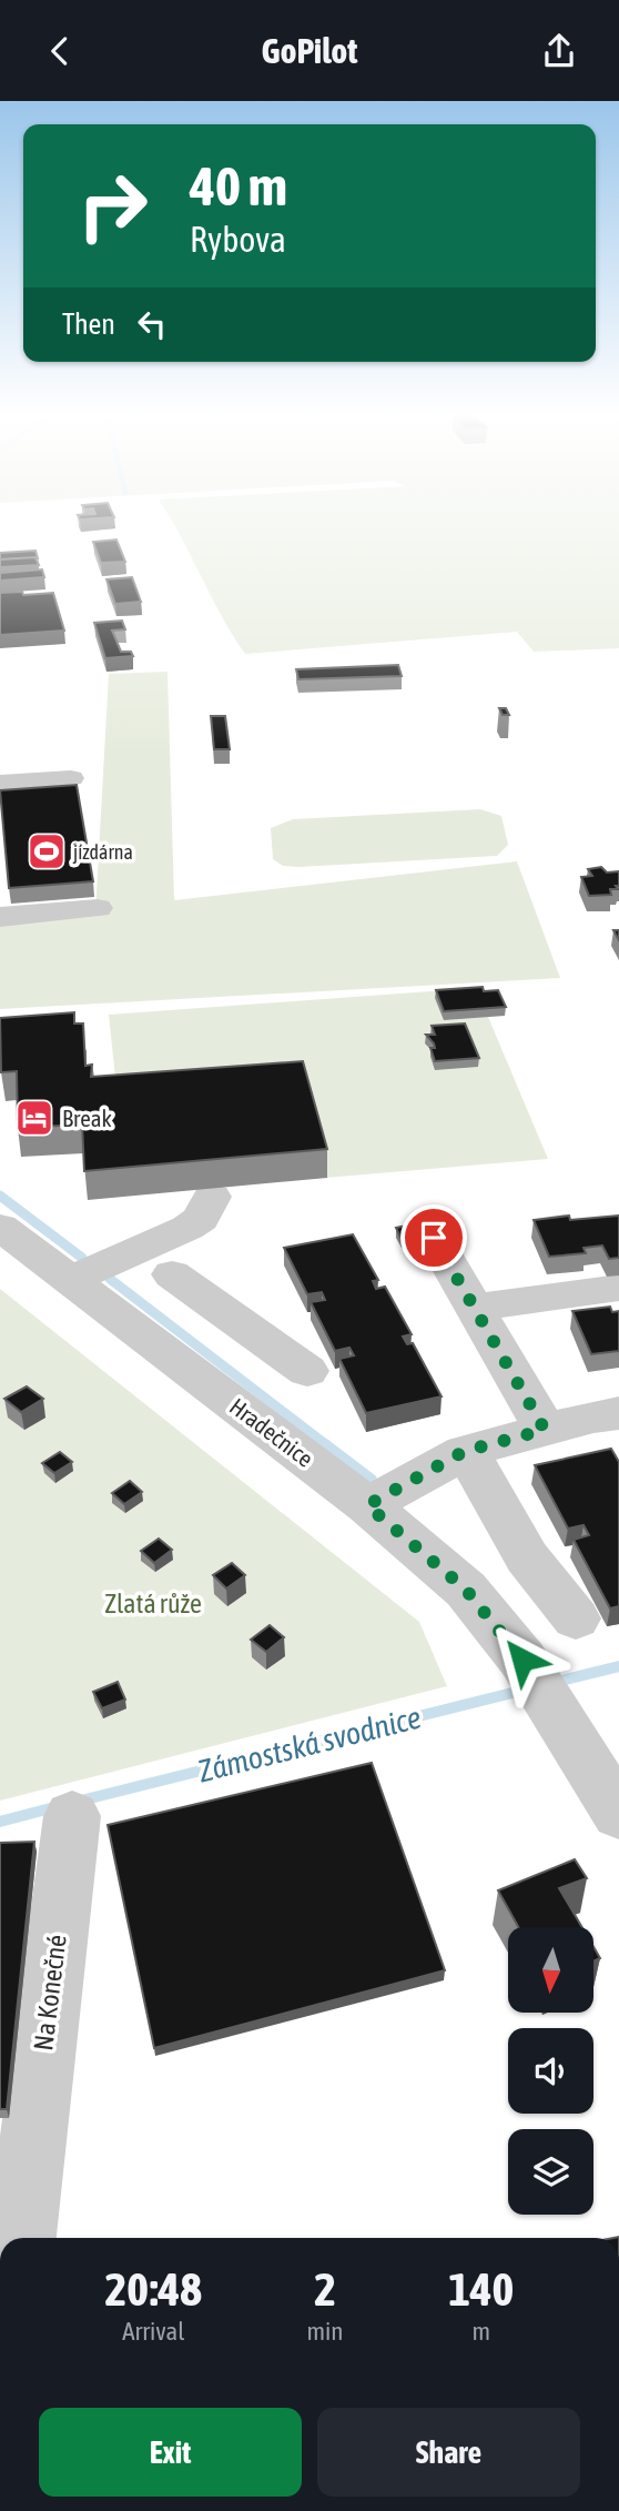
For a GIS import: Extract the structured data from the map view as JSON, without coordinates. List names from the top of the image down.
{
  "streets": {
    "street": ["Hradečnice", "Na Konečné"]
  },
  "water": ["Zámostská svodnice"],
  "parks": ["Zlatá růže"],
  "places": {
    "sports": ["jízdárna"],
    "hotel": ["Break"]
  },
  "north": "bottom",
  "page": {
    "header": "GoPilot",
    "turn": ["40 m", "Rybova"],
    "then": "Then",
    "eta": [
      "20:48",
      "Arrival",
      "2",
      "min",
      "140",
      "m"
    ],
    "buttons": ["Exit", "Share"]
  }
}
